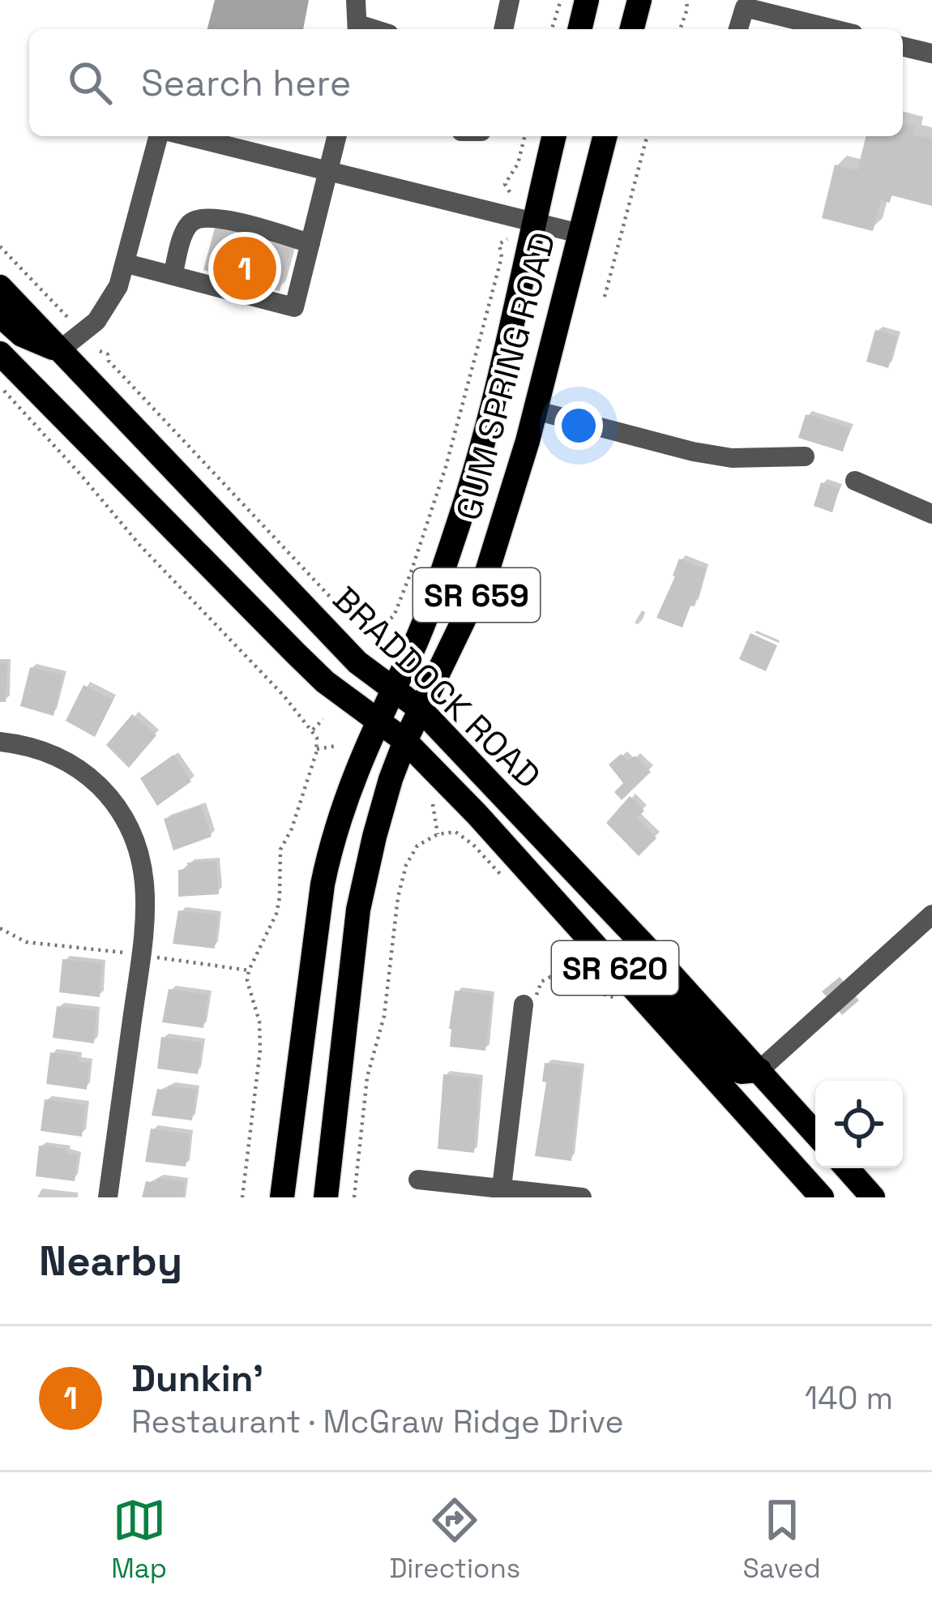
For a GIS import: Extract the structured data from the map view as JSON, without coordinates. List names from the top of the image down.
{
  "streets": {
    "main road": [
      "GUM SPRING ROAD",
      "SR 659",
      "BRADDOCK ROAD",
      "SR 620"
    ]
  },
  "crossings": [
    ["GUM SPRING ROAD", "BRADDOCK ROAD"]
  ],
  "page": {
    "search": "Search here",
    "pins": "1",
    "heading": "Nearby",
    "list": [
      {
        "mark": "1",
        "name": "Dunkin'",
        "note": "Restaurant · McGraw Ridge Drive",
        "value": "140 m"
      }
    ],
    "nav": ["Map", "Directions", "Saved"]
  }
}
